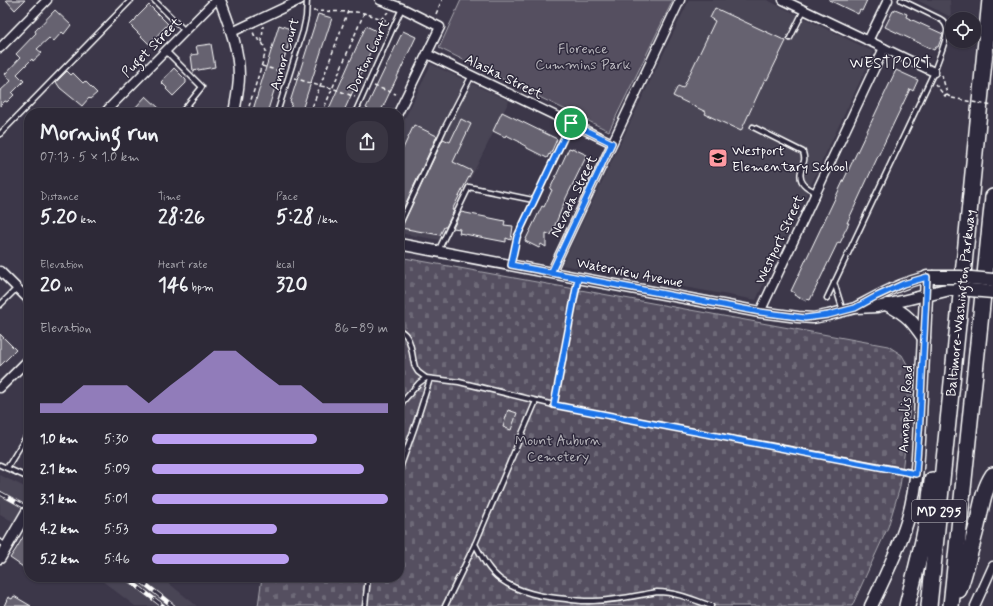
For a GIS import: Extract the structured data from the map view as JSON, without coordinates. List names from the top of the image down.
{
  "streets": {
    "highway": ["Baltimore-Washington Parkway", "MD 295"],
    "main road": ["Waterview Avenue", "Annapolis Road"],
    "street": [
      "Puget Street",
      "Alaska Street",
      "Nevada Street",
      "Westport Street"
    ],
    "lane": ["Annor Court", "Dorton Court"]
  },
  "crossings": [
    ["Alaska Street", "Nevada Street"],
    ["Nevada Street", "Waterview Avenue"],
    ["Westport Street", "Waterview Avenue"],
    ["Waterview Avenue", "Annapolis Road"]
  ],
  "districts": ["WESTPORT"],
  "parks": ["Florence Cummins Park", "Mount Auburn Cemetery"],
  "places": {
    "school or university": ["Westport Elementary School"]
  },
  "page": {
    "heading": ["Morning run", "07:13 · 5 × 1.0 km"],
    "stats": [
      ["Distance", "5.20 km"],
      ["Time", "28:26"],
      ["Pace", "5:28 /km"],
      ["Elevation", "20 m"],
      ["Heart rate", "146 bpm"],
      ["kcal", "320"]
    ],
    "chart": ["Elevation", "86–89 m"],
    "list": [
      {
        "name": "1.0 km",
        "note": "5:30"
      },
      {
        "name": "2.1 km",
        "note": "5:09"
      },
      {
        "name": "3.1 km",
        "note": "5:01"
      },
      {
        "name": "4.2 km",
        "note": "5:53"
      },
      {
        "name": "5.2 km",
        "note": "5:46"
      }
    ]
  }
}
